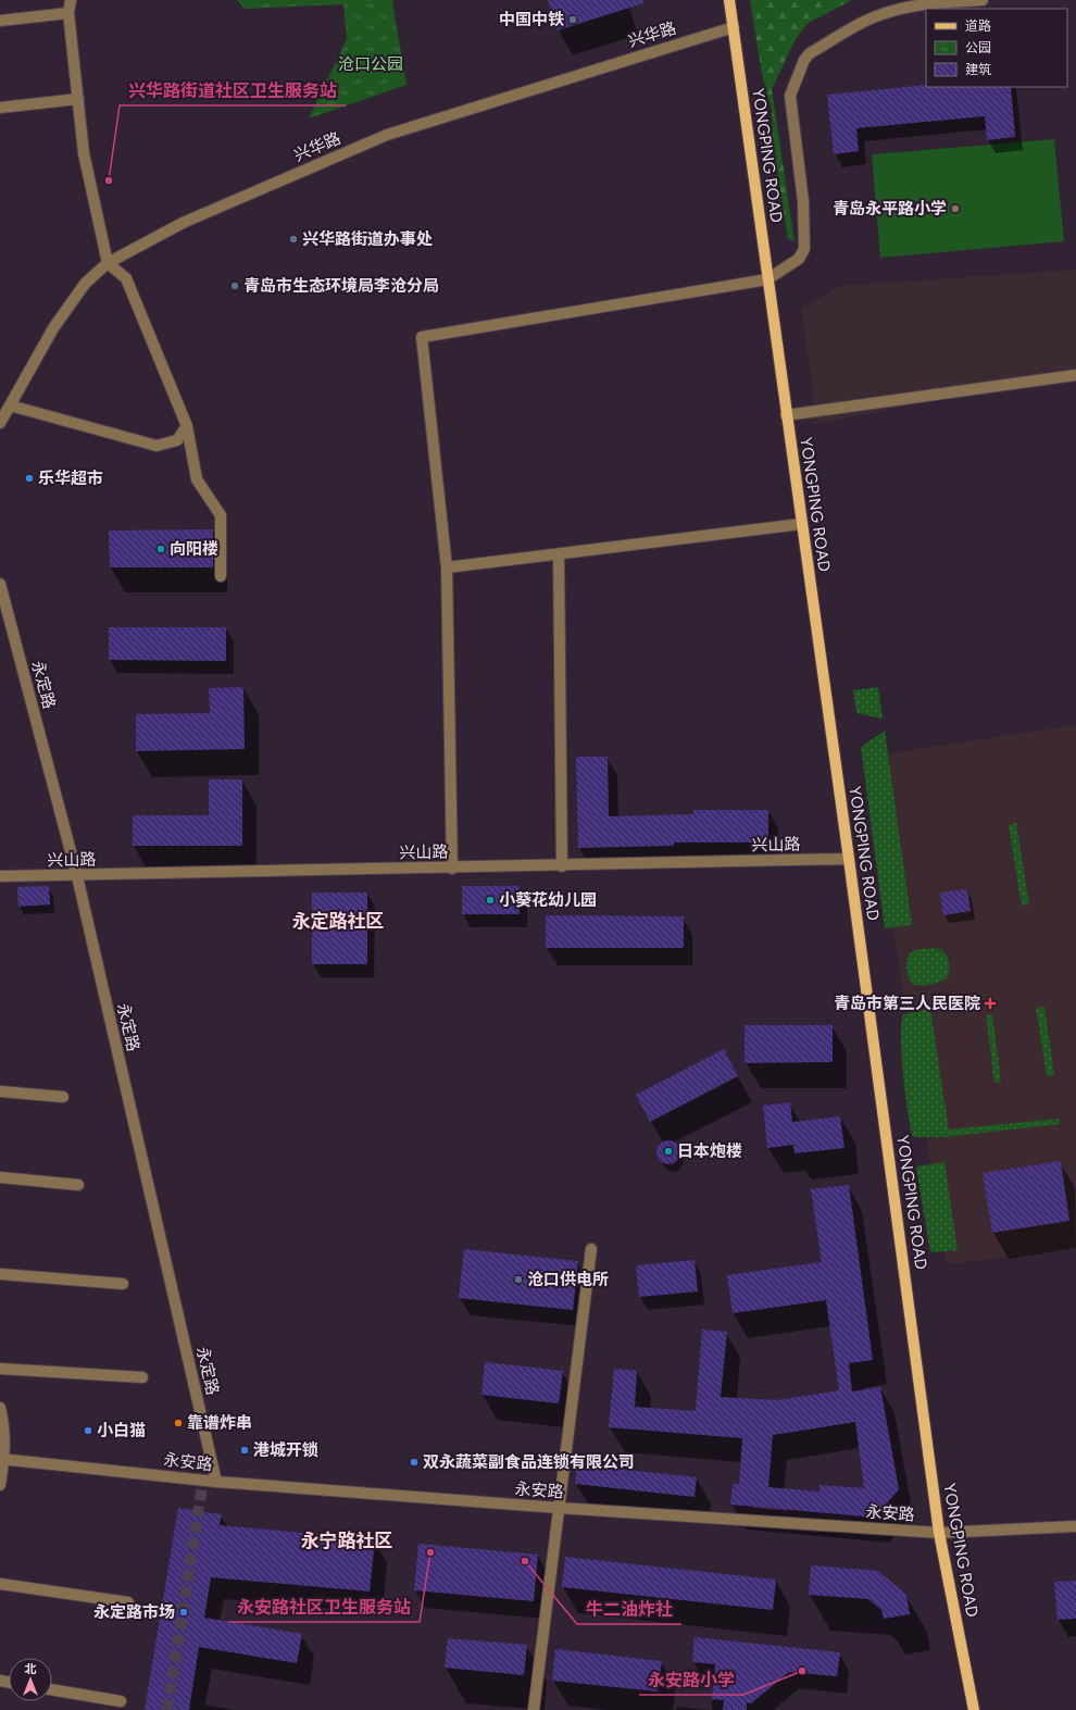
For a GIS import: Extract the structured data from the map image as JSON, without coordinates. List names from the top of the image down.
{
  "streets": {
    "main road": ["YONGPING ROAD"],
    "street": [
      "兴华路",
      "永定路",
      "兴山路",
      "永安路"
    ]
  },
  "crossings": [
    ["兴华路", "YONGPING ROAD"],
    ["YONGPING ROAD", "兴山路"],
    ["YONGPING ROAD", "永安路"],
    ["永定路", "兴山路"],
    ["永定路", "永安路"]
  ],
  "districts": ["永定路社区", "永宁路社区"],
  "parks": ["沧口公园"],
  "places": {
    "other": [
      "中国中铁",
      "兴华路街道社区卫生服务站",
      "青岛永平路小学",
      "兴华路街道办事处",
      "青岛市生态环境局李沧分局",
      "乐华超市",
      "向阳楼",
      "小葵花幼儿园",
      "日本炮楼",
      "沧口供电所",
      "靠谱炸串",
      "小白猫",
      "港城开锁",
      "双永蔬菜副食品连锁有限公司",
      "永安路社区卫生服务站",
      "牛二油炸社",
      "永定路市场",
      "永安路小学"
    ],
    "health": ["青岛市第三人民医院"]
  },
  "legend": ["道路", "公园", "建筑"],
  "north": "top"
}
